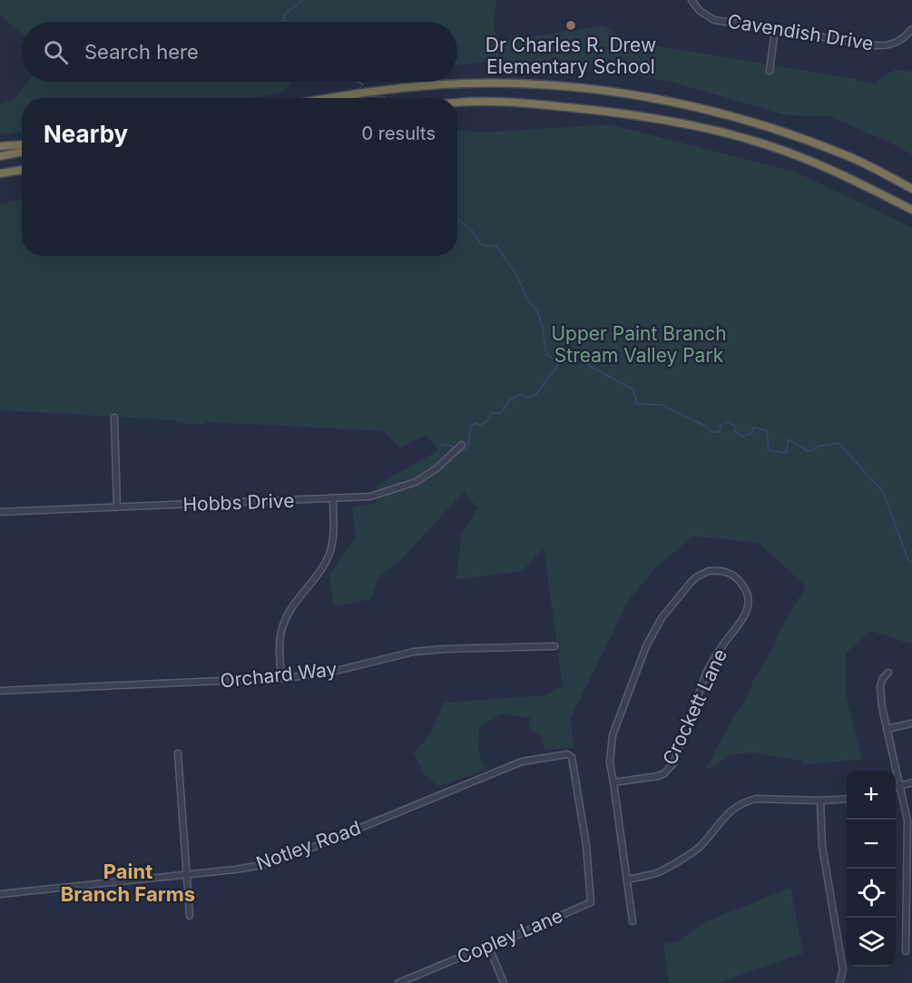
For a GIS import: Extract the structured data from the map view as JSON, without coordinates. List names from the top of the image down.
{
  "streets": {
    "street": [
      "Cavendish Drive",
      "Hobbs Drive",
      "Orchard Way",
      "Crockett Lane",
      "Notley Road",
      "Copley Lane"
    ]
  },
  "crossings": [
    ["Notley Road", "Copley Lane"]
  ],
  "districts": ["Paint Branch Farms"],
  "parks": ["Upper Paint Branch Stream Valley Park"],
  "places": ["Dr Charles R. Drew Elementary School"],
  "page": {
    "search": "Search here",
    "heading": ["Nearby", "0 results"],
    "map_buttons": ["+", "−"]
  }
}
